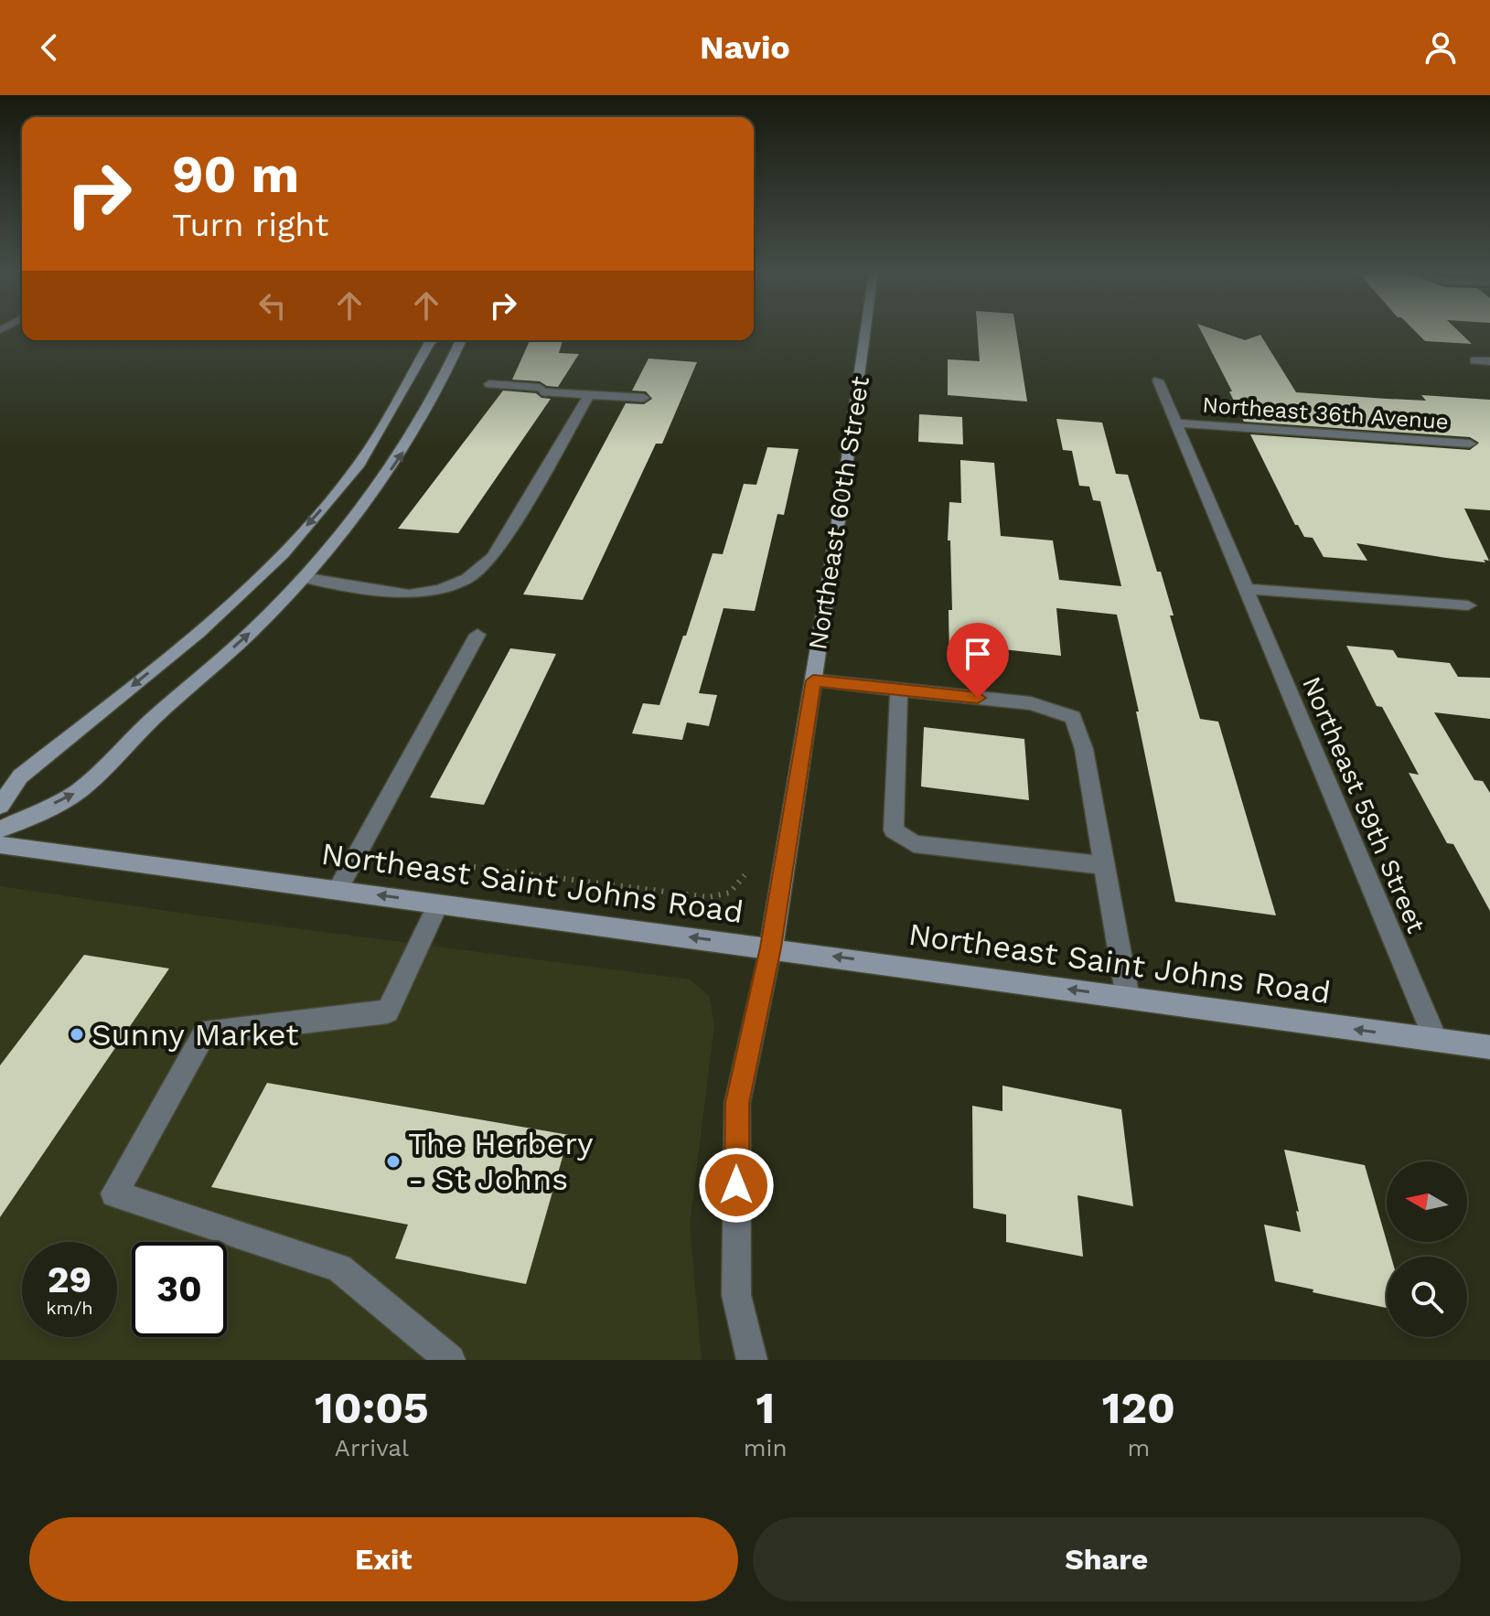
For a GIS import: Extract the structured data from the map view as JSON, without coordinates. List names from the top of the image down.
{
  "streets": {
    "main road": ["Northeast 60th Street", "Northeast Saint Johns Road"],
    "street": ["Northeast 36th Avenue", "Northeast 59th Street"]
  },
  "crossings": [
    ["Northeast 36th Avenue", "Northeast 59th Street"],
    ["Northeast 60th Street", "Northeast Saint Johns Road"],
    ["Northeast 59th Street", "Northeast Saint Johns Road"]
  ],
  "one_way": ["Northeast Saint Johns Road"],
  "places": ["Sunny Market", "The Herbery - St Johns"],
  "north": "left",
  "page": {
    "header": "Navio",
    "turn": ["90 m", "Turn right"],
    "speed": "29 km/h",
    "limit": "30",
    "eta": [
      "10:05",
      "Arrival",
      "1",
      "min",
      "120",
      "m"
    ],
    "buttons": ["Exit", "Share"]
  }
}
